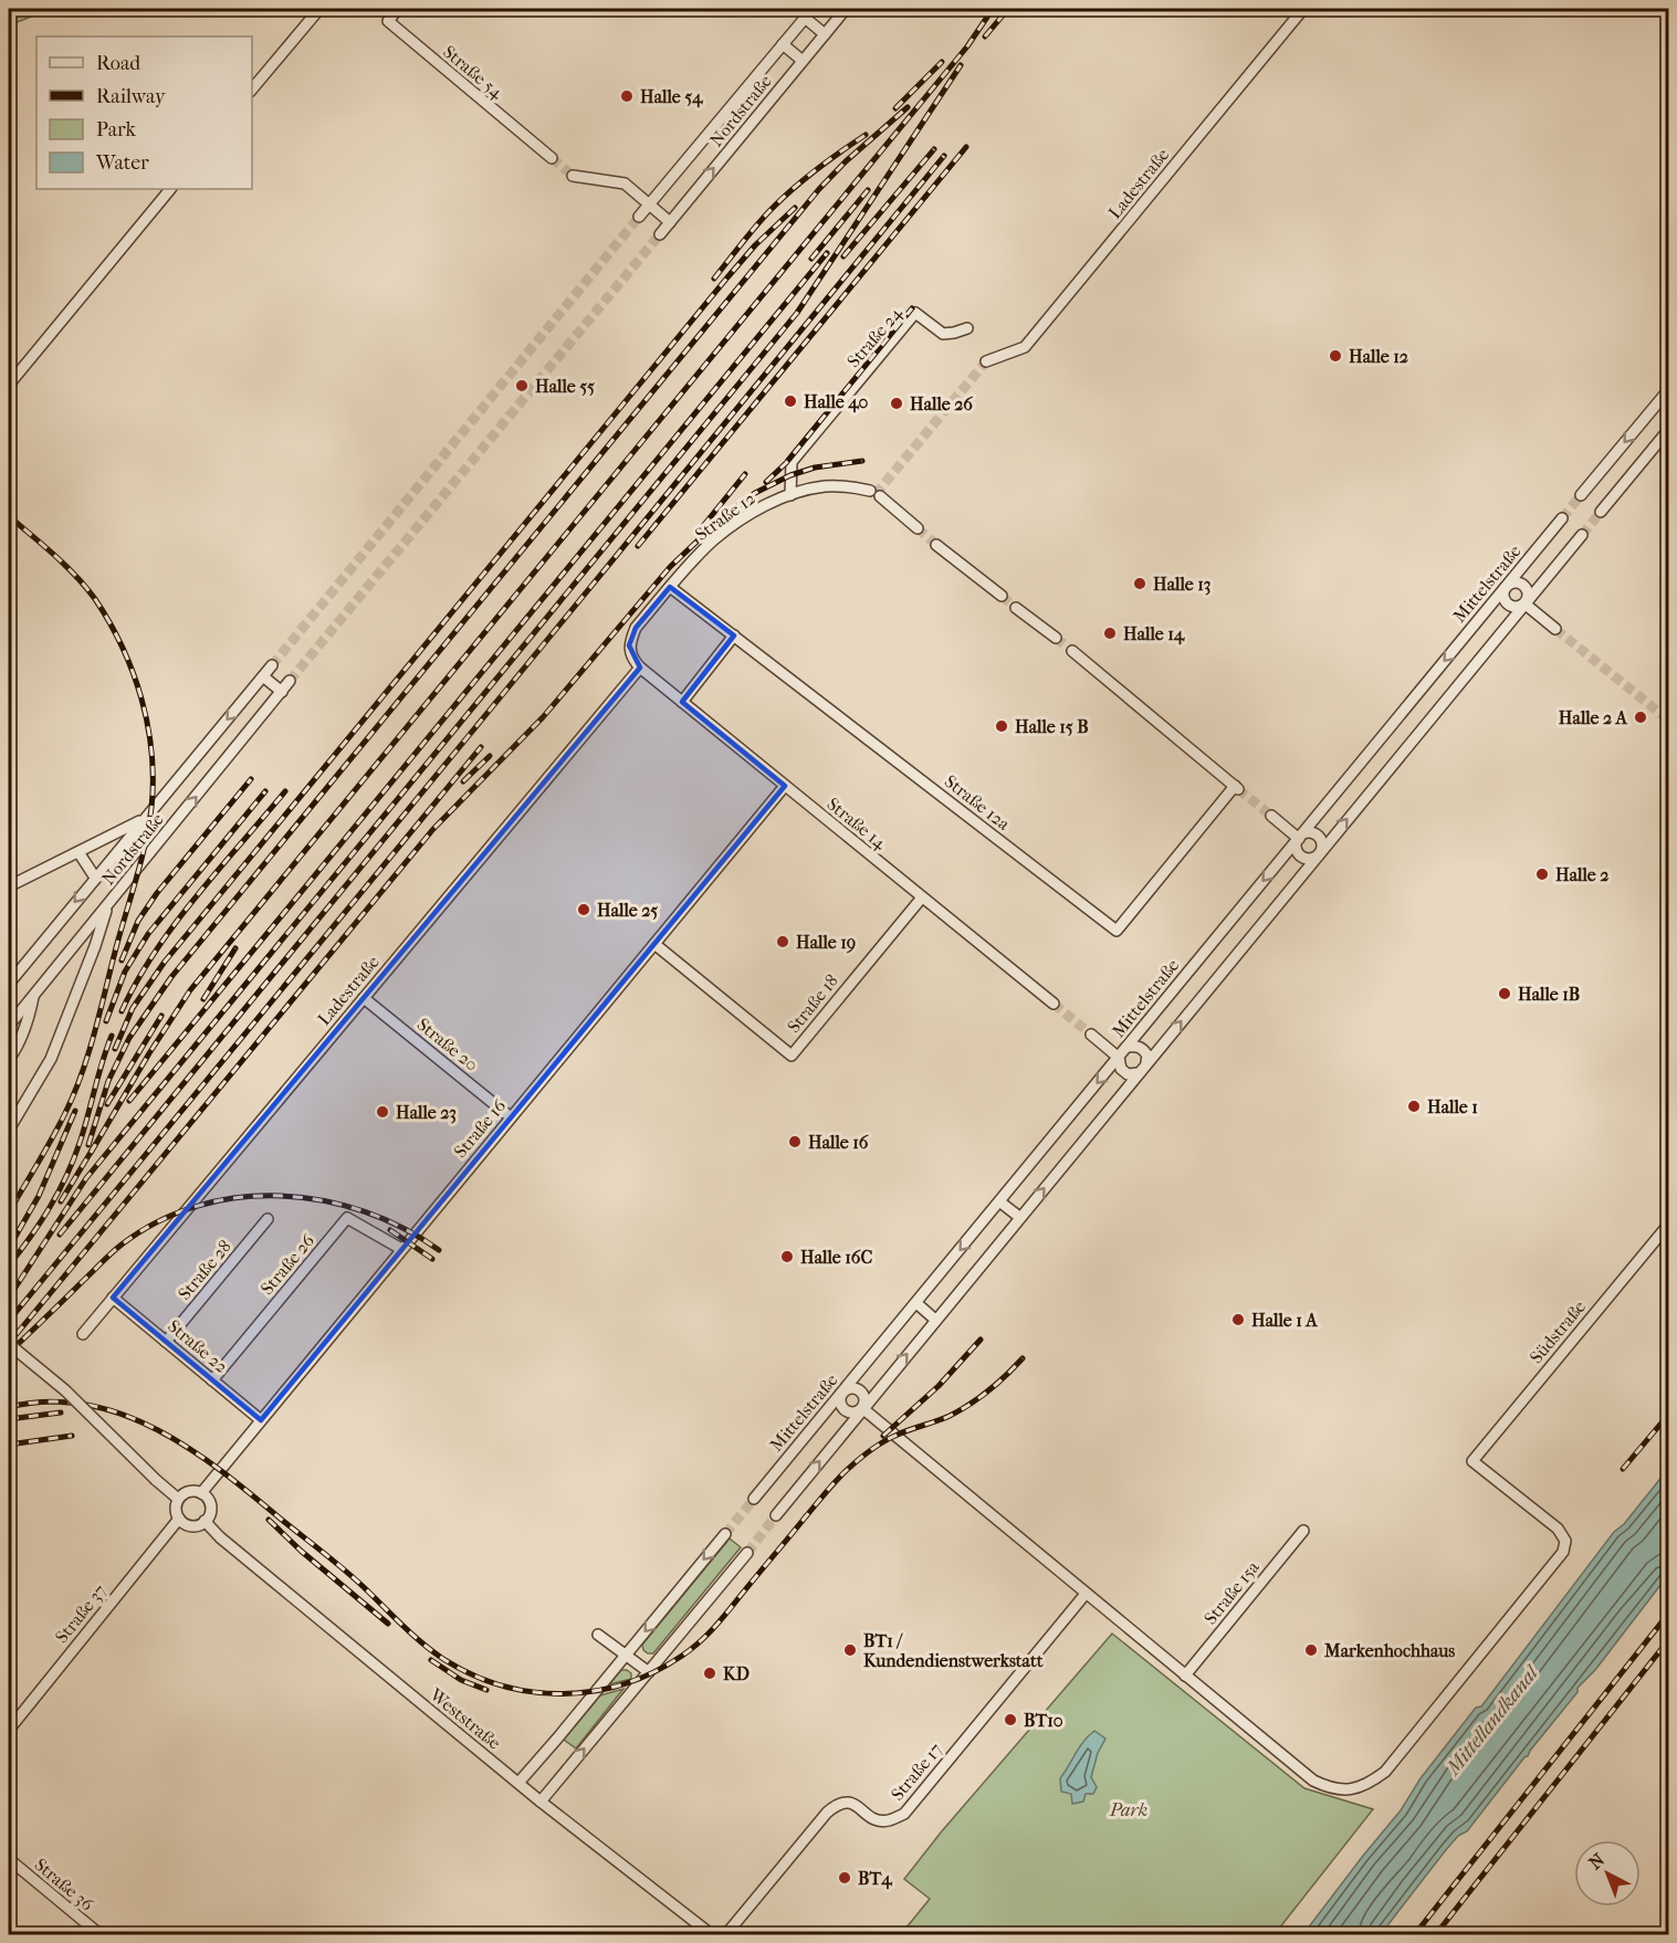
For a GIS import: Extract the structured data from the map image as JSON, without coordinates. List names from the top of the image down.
{
  "streets": {
    "street": [
      "Straße 54",
      "Nordstraße",
      "Ladestraße",
      "Straße 24",
      "Straße 12",
      "Mittelstraße",
      "Straße 12a",
      "Straße 14",
      "Straße 18",
      "Straße 20",
      "Straße 16",
      "Straße 26",
      "Straße 28",
      "Südstraße",
      "Straße 22",
      "Straße 15a",
      "Straße 37",
      "Weststraße",
      "Straße 17",
      "Straße 36"
    ]
  },
  "crossings": [
    ["Ladestraße", "Straße 12"],
    ["Ladestraße", "Straße 14"],
    ["Ladestraße", "Straße 20"],
    ["Ladestraße", "Straße 22"],
    ["Straße 24", "Straße 12"],
    ["Straße 12", "Straße 12a"],
    ["Straße 12", "Straße 14"],
    ["Straße 14", "Straße 18"],
    ["Straße 14", "Straße 16"],
    ["Straße 18", "Straße 16"],
    ["Straße 20", "Straße 16"],
    ["Straße 16", "Straße 26"],
    ["Straße 16", "Straße 22"],
    ["Straße 16", "Straße 37"],
    ["Straße 16", "Weststraße"],
    ["Straße 26", "Straße 22"],
    ["Straße 28", "Straße 22"],
    ["Südstraße", "Straße 15a"],
    ["Straße 37", "Weststraße"]
  ],
  "water": ["Mittellandkanal"],
  "parks": ["Park"],
  "places": [
    "Halle 54",
    "Halle 12",
    "Halle 55",
    "Halle 40",
    "Halle 26",
    "Halle 13",
    "Halle 14",
    "Halle 2 A",
    "Halle 15 B",
    "Halle 2",
    "Halle 25",
    "Halle 19",
    "Halle 1B",
    "Halle 1",
    "Halle 23",
    "Halle 16",
    "Halle 16C",
    "Halle 1 A",
    "BT1 / Kundendienstwerkstatt",
    "Markenhochhaus",
    "KD",
    "BT10",
    "BT4"
  ],
  "legend": [
    "Road",
    "Railway",
    "Park",
    "Water"
  ],
  "north": "top left"
}
